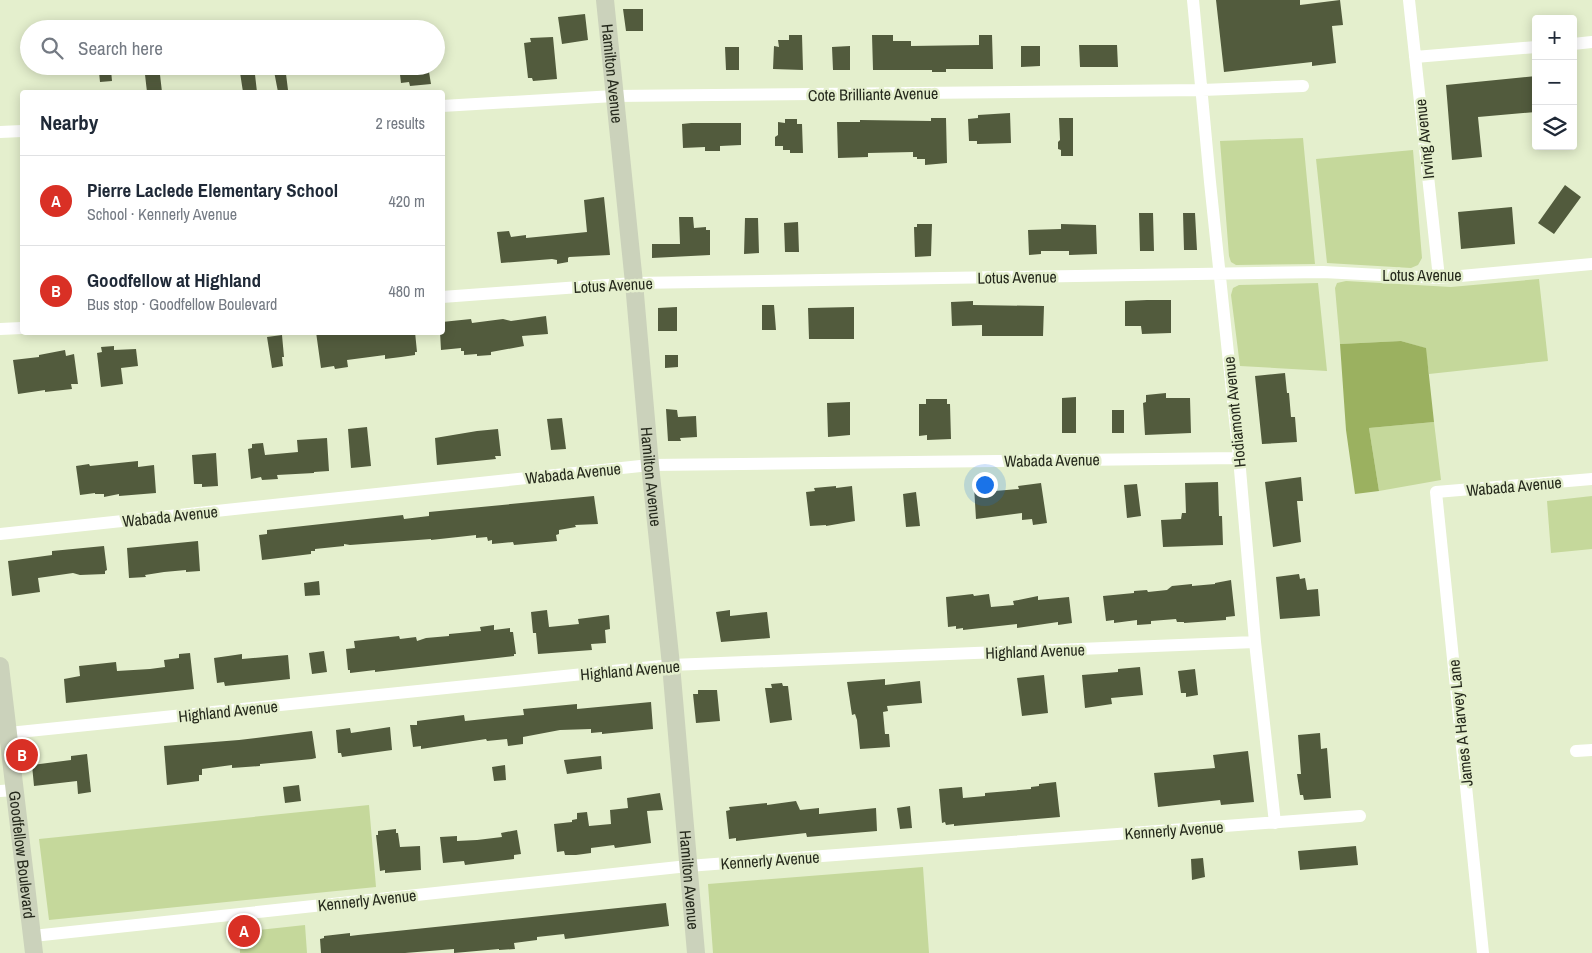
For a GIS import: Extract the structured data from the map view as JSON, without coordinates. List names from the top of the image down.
{
  "streets": {
    "street": [
      "Hamilton Avenue",
      "Cote Brilliante Avenue",
      "Irving Avenue",
      "Lotus Avenue",
      "Hodiamont Avenue",
      "Wabada Avenue",
      "Highland Avenue",
      "James A Harvey Lane",
      "Kennerly Avenue",
      "Goodfellow Boulevard"
    ]
  },
  "crossings": [
    ["Hamilton Avenue", "Cote Brilliante Avenue"],
    ["Hamilton Avenue", "Lotus Avenue"],
    ["Hamilton Avenue", "Wabada Avenue"],
    ["Hamilton Avenue", "Highland Avenue"],
    ["Hamilton Avenue", "Kennerly Avenue"],
    ["Cote Brilliante Avenue", "Hodiamont Avenue"],
    ["Irving Avenue", "Lotus Avenue"],
    ["Lotus Avenue", "Hodiamont Avenue"],
    ["Hodiamont Avenue", "Wabada Avenue"],
    ["Hodiamont Avenue", "Highland Avenue"],
    ["Hodiamont Avenue", "Kennerly Avenue"],
    ["Wabada Avenue", "James A Harvey Lane"],
    ["Highland Avenue", "Goodfellow Boulevard"],
    ["Kennerly Avenue", "Goodfellow Boulevard"]
  ],
  "page": {
    "map_buttons": ["+", "−"],
    "search": "Search here",
    "heading": ["Nearby", "2 results"],
    "list": [
      {
        "mark": "A",
        "name": "Pierre Laclede Elementary School",
        "note": "School · Kennerly Avenue",
        "value": "420 m"
      },
      {
        "mark": "B",
        "name": "Goodfellow at Highland",
        "note": "Bus stop · Goodfellow Boulevard",
        "value": "480 m"
      }
    ],
    "pins": ["B", "A"]
  }
}
